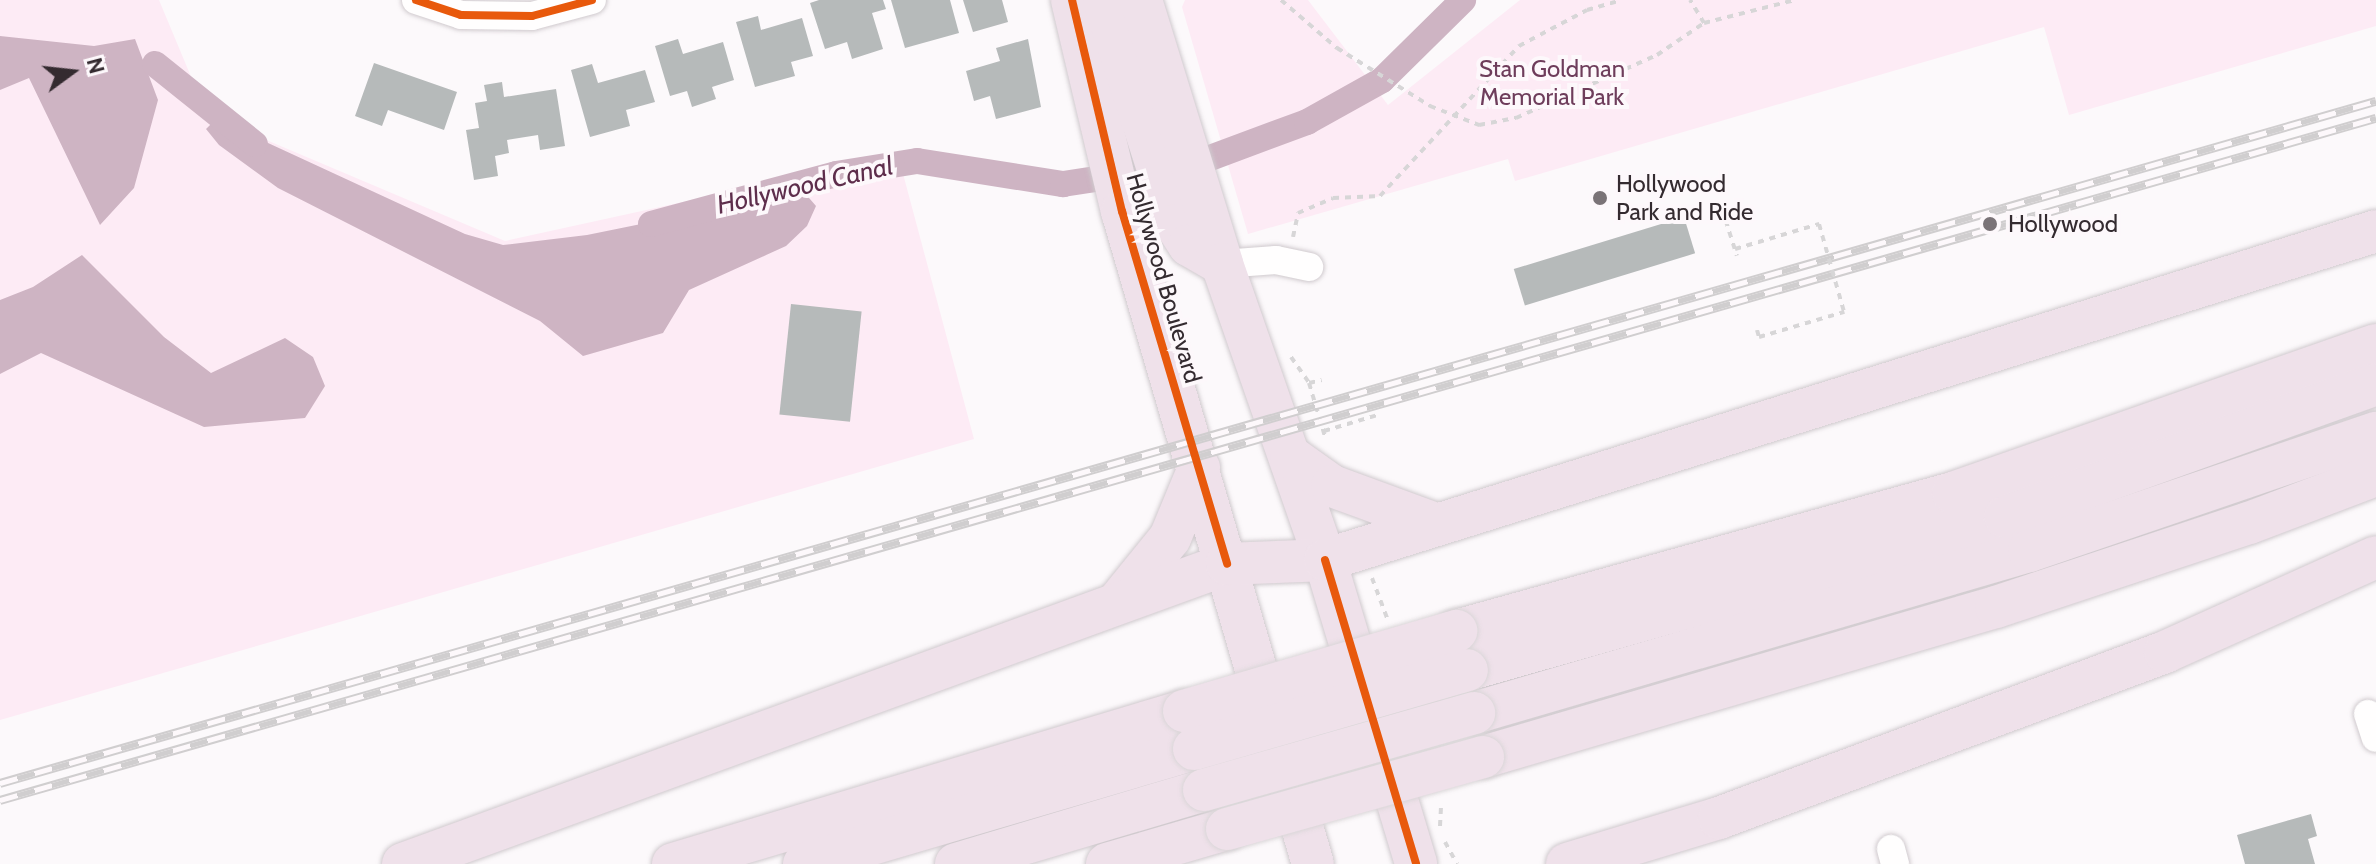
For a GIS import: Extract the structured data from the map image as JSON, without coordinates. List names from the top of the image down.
{
  "streets": {
    "highway": ["Hollywood Boulevard"]
  },
  "water": ["Hollywood Canal"],
  "parks": ["Stan Goldman Memorial Park"],
  "places": ["Hollywood Park and Ride", "Hollywood"],
  "north": "right"
}
